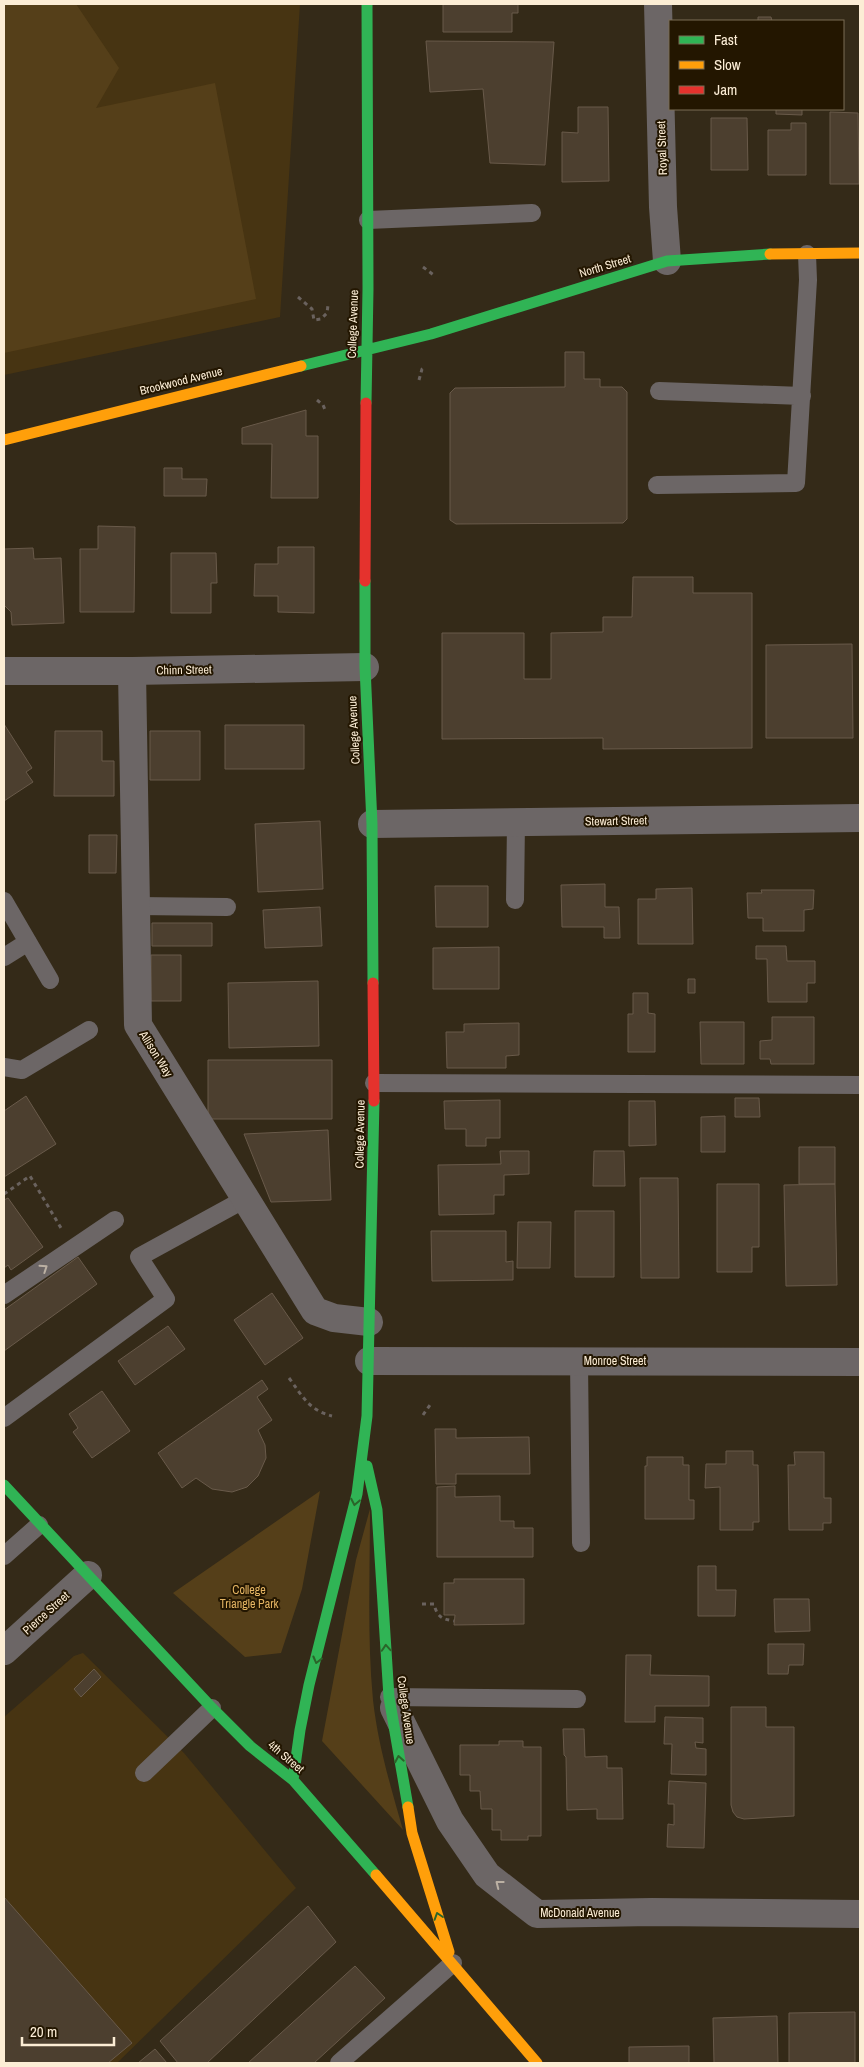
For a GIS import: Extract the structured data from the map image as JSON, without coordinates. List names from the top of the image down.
{
  "streets": {
    "main road": [
      "North Street",
      "College Avenue",
      "Brookwood Avenue",
      "4th Street"
    ],
    "street": [
      "Royal Street",
      "Chinn Street",
      "Stewart Street",
      "Allison Way",
      "Monroe Street",
      "Pierce Street",
      "McDonald Avenue"
    ]
  },
  "crossings": [
    ["Royal Street", "North Street"],
    ["North Street", "College Avenue"],
    ["North Street", "Brookwood Avenue"],
    ["College Avenue", "Brookwood Avenue"],
    ["College Avenue", "Chinn Street"],
    ["College Avenue", "Stewart Street"],
    ["College Avenue", "Allison Way"],
    ["College Avenue", "Monroe Street"],
    ["College Avenue", "4th Street"],
    ["College Avenue", "McDonald Avenue"],
    ["Chinn Street", "Allison Way"],
    ["Pierce Street", "4th Street"]
  ],
  "one_way": ["McDonald Avenue"],
  "parks": ["College Triangle Park"],
  "legend": ["Fast", "Slow", "Jam"],
  "scale_bar": "20 m"
}
